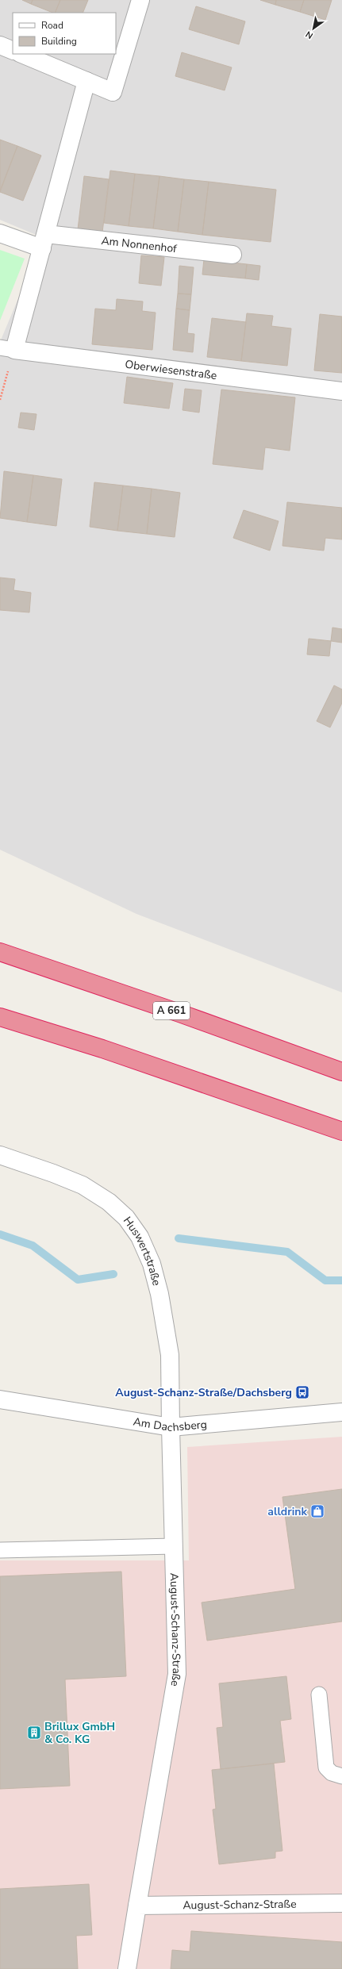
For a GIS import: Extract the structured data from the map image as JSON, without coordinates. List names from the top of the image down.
{
  "streets": {
    "highway": ["A 661"],
    "street": [
      "Am Nonnenhof",
      "Oberwiesenstraße",
      "Huswertstraße",
      "Am Dachsberg",
      "August-Schanz-Straße"
    ]
  },
  "crossings": [
    ["Huswertstraße", "Am Dachsberg"],
    ["Huswertstraße", "August-Schanz-Straße"],
    ["Am Dachsberg", "August-Schanz-Straße"]
  ],
  "places": {
    "bus stop": ["August-Schanz-Straße/Dachsberg"],
    "shop": ["alldrink"],
    "building": ["Brillux GmbH & Co. KG"]
  },
  "legend": ["Road", "Building"],
  "north": "bottom left"
}
